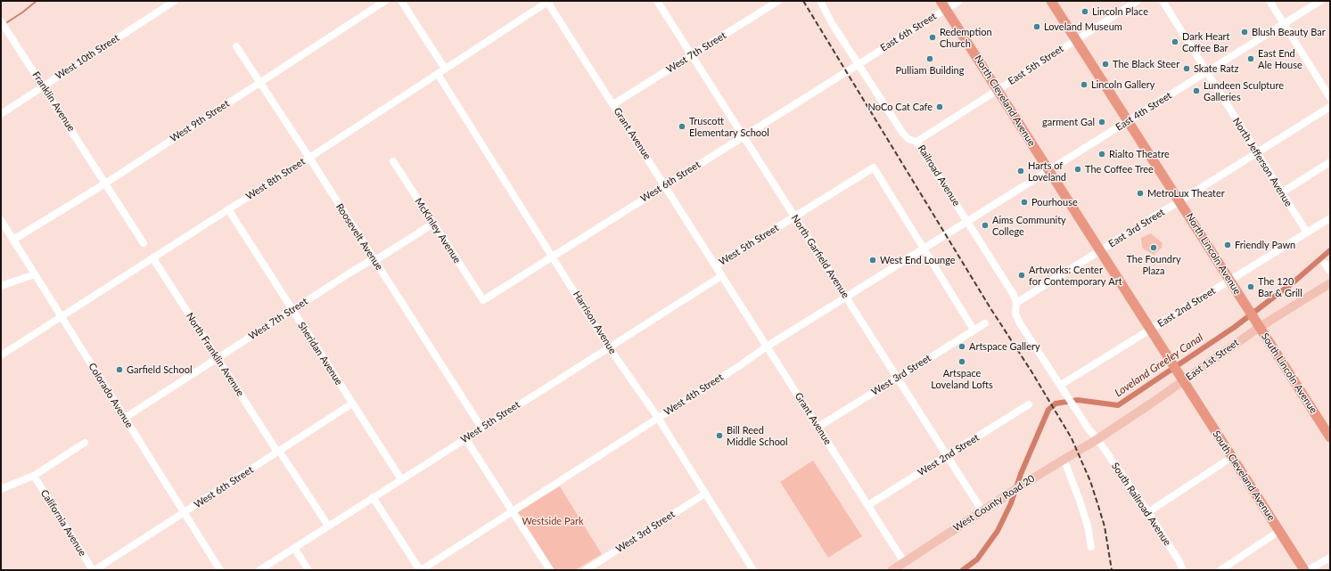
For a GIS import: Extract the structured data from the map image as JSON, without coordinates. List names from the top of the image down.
{
  "streets": {
    "highway": [
      "North Cleveland Avenue",
      "North Lincoln Avenue",
      "South Lincoln Avenue",
      "South Cleveland Avenue"
    ],
    "main road": ["East 1st Street", "West County Road 20"],
    "street": [
      "East 6th Street",
      "West 7th Street",
      "West 10th Street",
      "East 5th Street",
      "Franklin Avenue",
      "East 4th Street",
      "West 9th Street",
      "Grant Avenue",
      "North Jefferson Avenue",
      "Railroad Avenue",
      "West 8th Street",
      "West 6th Street",
      "East 3rd Street",
      "McKinley Avenue",
      "Roosevelt Avenue",
      "West 5th Street",
      "North Garfield Avenue",
      "East 2nd Street",
      "Harrison Avenue",
      "Sheridan Avenue",
      "North Franklin Avenue",
      "West 3rd Street",
      "West 4th Street",
      "Colorado Avenue",
      "West 2nd Street",
      "South Railroad Avenue",
      "California Avenue"
    ]
  },
  "crossings": [
    ["East 6th Street", "North Cleveland Avenue"],
    ["East 6th Street", "Railroad Avenue"],
    ["East 6th Street", "West 6th Street"],
    ["West 7th Street", "Grant Avenue"],
    ["West 7th Street", "McKinley Avenue"],
    ["West 7th Street", "Roosevelt Avenue"],
    ["West 7th Street", "North Garfield Avenue"],
    ["West 7th Street", "Sheridan Avenue"],
    ["West 7th Street", "North Franklin Avenue"],
    ["West 7th Street", "Colorado Avenue"],
    ["West 10th Street", "Franklin Avenue"],
    ["East 5th Street", "North Cleveland Avenue"],
    ["East 5th Street", "Railroad Avenue"],
    ["East 5th Street", "North Lincoln Avenue"],
    ["North Cleveland Avenue", "East 4th Street"],
    ["North Cleveland Avenue", "East 3rd Street"],
    ["North Cleveland Avenue", "East 2nd Street"],
    ["North Cleveland Avenue", "East 1st Street"],
    ["North Cleveland Avenue", "South Cleveland Avenue"],
    ["Franklin Avenue", "West 9th Street"],
    ["East 4th Street", "North Jefferson Avenue"],
    ["East 4th Street", "Railroad Avenue"],
    ["East 4th Street", "North Lincoln Avenue"],
    ["East 4th Street", "West 4th Street"],
    ["West 9th Street", "Roosevelt Avenue"],
    ["West 9th Street", "Colorado Avenue"],
    ["Grant Avenue", "West 8th Street"],
    ["Grant Avenue", "West 6th Street"],
    ["Grant Avenue", "West 5th Street"],
    ["Grant Avenue", "West 3rd Street"],
    ["Grant Avenue", "West 4th Street"],
    ["Grant Avenue", "West 2nd Street"],
    ["Grant Avenue", "West County Road 20"],
    ["North Jefferson Avenue", "East 3rd Street"],
    ["North Jefferson Avenue", "East 2nd Street"],
    ["Railroad Avenue", "West 6th Street"],
    ["Railroad Avenue", "East 3rd Street"],
    ["Railroad Avenue", "East 2nd Street"],
    ["Railroad Avenue", "West 4th Street"],
    ["Railroad Avenue", "South Railroad Avenue"],
    ["West 8th Street", "Roosevelt Avenue"],
    ["West 8th Street", "Harrison Avenue"],
    ["West 8th Street", "Sheridan Avenue"],
    ["West 8th Street", "North Franklin Avenue"],
    ["West 8th Street", "Colorado Avenue"],
    ["West 6th Street", "McKinley Avenue"],
    ["West 6th Street", "North Garfield Avenue"],
    ["West 6th Street", "Harrison Avenue"],
    ["West 6th Street", "Sheridan Avenue"],
    ["West 6th Street", "North Franklin Avenue"],
    ["West 6th Street", "Colorado Avenue"],
    ["West 6th Street", "California Avenue"],
    ["East 3rd Street", "North Lincoln Avenue"],
    ["Roosevelt Avenue", "West 5th Street"],
    ["West 5th Street", "North Garfield Avenue"],
    ["West 5th Street", "Harrison Avenue"],
    ["West 5th Street", "Sheridan Avenue"],
    ["West 5th Street", "North Franklin Avenue"],
    ["West 5th Street", "West 4th Street"],
    ["North Lincoln Avenue", "East 2nd Street"],
    ["North Lincoln Avenue", "East 1st Street"],
    ["North Lincoln Avenue", "South Lincoln Avenue"],
    ["North Garfield Avenue", "West 3rd Street"],
    ["North Garfield Avenue", "West 4th Street"],
    ["North Garfield Avenue", "West 2nd Street"],
    ["North Garfield Avenue", "West County Road 20"],
    ["East 2nd Street", "South Railroad Avenue"],
    ["Harrison Avenue", "West 3rd Street"],
    ["Harrison Avenue", "West 4th Street"],
    ["East 1st Street", "South Lincoln Avenue"],
    ["East 1st Street", "South Cleveland Avenue"],
    ["East 1st Street", "West County Road 20"],
    ["East 1st Street", "South Railroad Avenue"],
    ["West County Road 20", "South Railroad Avenue"]
  ],
  "water": ["Loveland Greeley Canal"],
  "parks": ["Westside Park"],
  "places": [
    "Lincoln Place",
    "Loveland Museum",
    "Blush Beauty Bar",
    "Redemption Church",
    "Dark Heart Coffee Bar",
    "Pulliam Building",
    "East End Ale House",
    "The Black Steer",
    "Skate Ratz",
    "Lincoln Gallery",
    "Lundeen Sculpture Galleries",
    "NoCo Cat Cafe",
    "garment Gal",
    "Truscott Elementary School",
    "Rialto Theatre",
    "The Coffee Tree",
    "Harts of Loveland",
    "MetroLux Theater",
    "Pourhouse",
    "Aims Community College",
    "Friendly Pawn",
    "The Foundry Plaza",
    "West End Lounge",
    "Artworks: Center for Contemporary Art",
    "The 120 Bar & Grill",
    "Artspace Gallery",
    "Artspace Loveland Lofts",
    "Garfield School",
    "Bill Reed Middle School"
  ]
}
